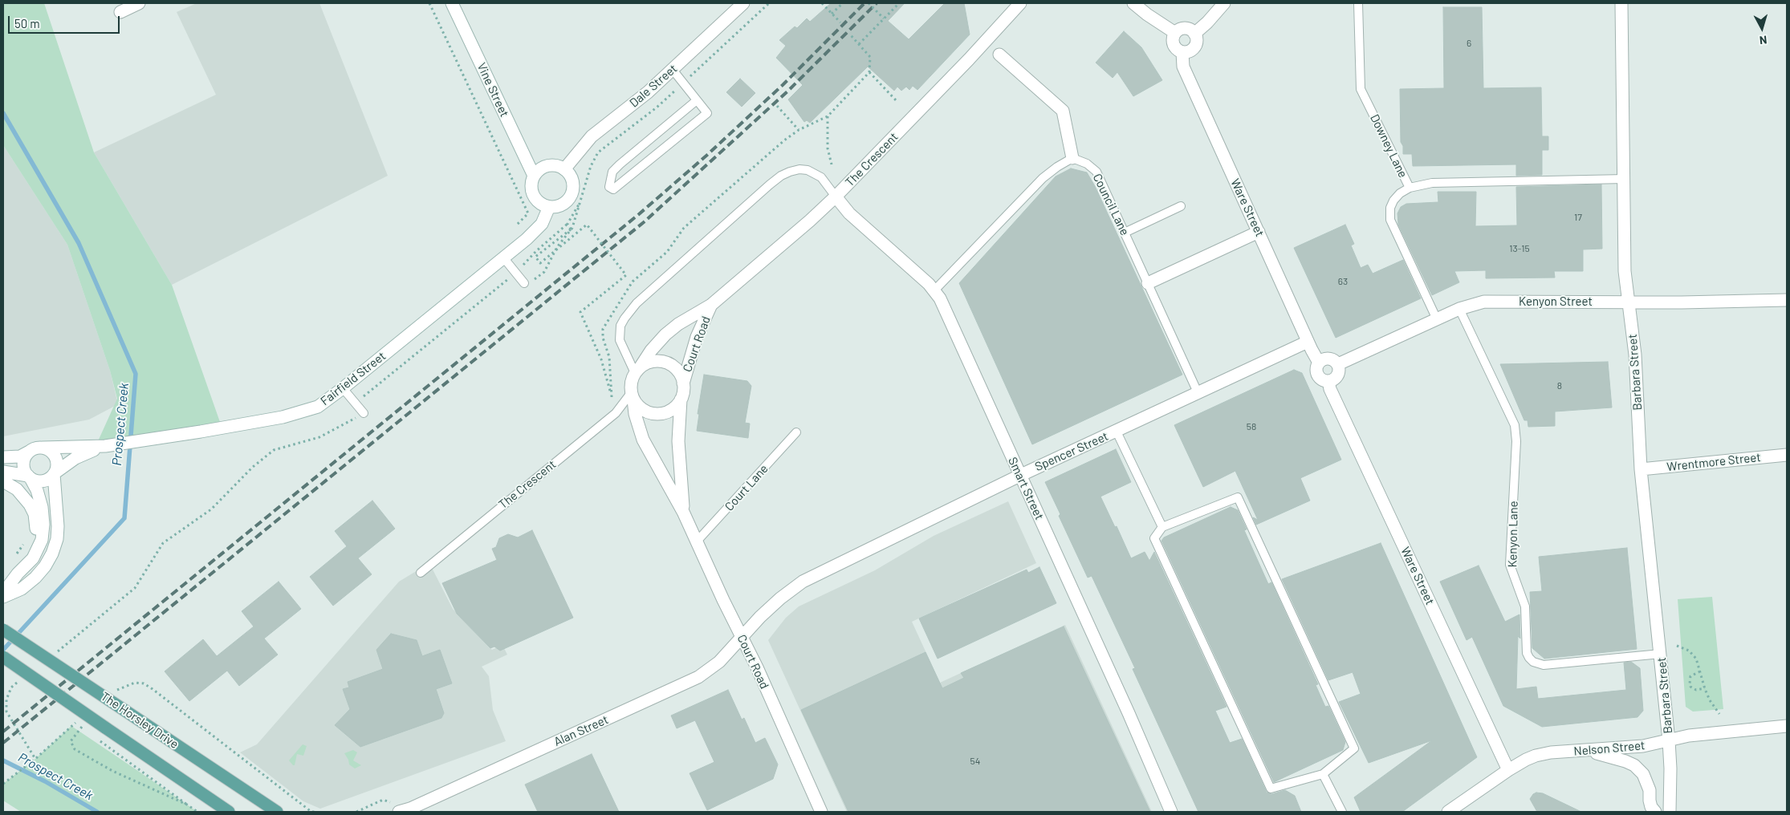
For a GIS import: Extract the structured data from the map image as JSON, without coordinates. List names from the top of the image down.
{
  "streets": {
    "main road": ["The Horsley Drive"],
    "street": [
      "Dale Street",
      "Vine Street",
      "The Crescent",
      "Ware Street",
      "Kenyon Street",
      "Court Road",
      "Barbara Street",
      "Fairfield Street",
      "Spencer Street",
      "Wrentmore Street",
      "Smart Street",
      "Alan Street",
      "Nelson Street"
    ],
    "lane": [
      "Downey Lane",
      "Council Lane",
      "Court Lane",
      "Kenyon Lane"
    ]
  },
  "crossings": [
    ["Dale Street", "Vine Street"],
    ["Dale Street", "Fairfield Street"],
    ["Vine Street", "Fairfield Street"],
    ["Downey Lane", "Kenyon Street"],
    ["The Crescent", "Court Road"],
    ["The Crescent", "Smart Street"],
    ["Council Lane", "Spencer Street"],
    ["Ware Street", "Kenyon Street"],
    ["Ware Street", "Spencer Street"],
    ["Ware Street", "Nelson Street"],
    ["Kenyon Street", "Barbara Street"],
    ["Kenyon Street", "Kenyon Lane"],
    ["Court Road", "Spencer Street"],
    ["Court Road", "Court Lane"],
    ["Court Road", "Alan Street"],
    ["Barbara Street", "Wrentmore Street"],
    ["Barbara Street", "Kenyon Lane"],
    ["Barbara Street", "Nelson Street"],
    ["Spencer Street", "Smart Street"],
    ["Spencer Street", "Alan Street"]
  ],
  "water": ["Prospect Creek"],
  "house_numbers": [
    "6",
    "17",
    "13-15",
    "63",
    "8",
    "58",
    "54"
  ],
  "scale_bar": "50 m",
  "north": "bottom"
}
